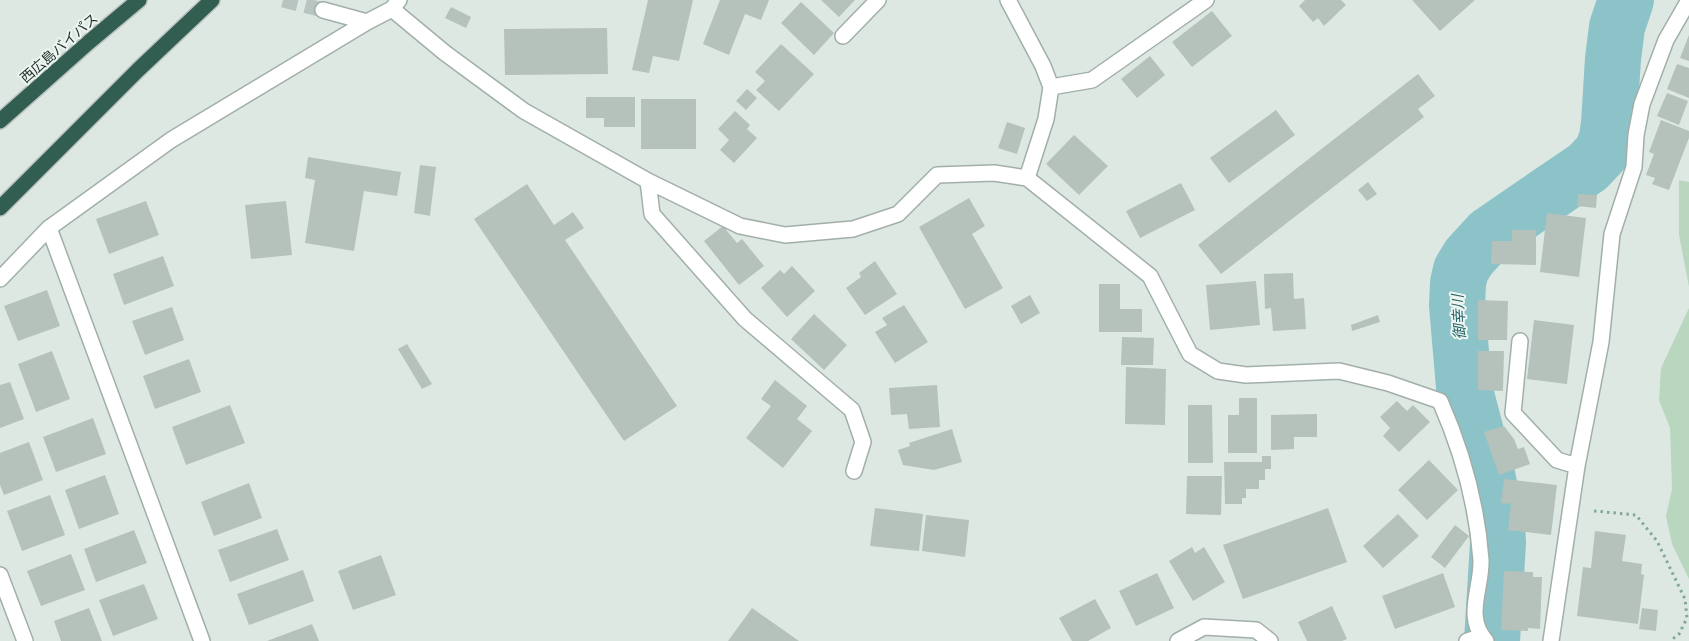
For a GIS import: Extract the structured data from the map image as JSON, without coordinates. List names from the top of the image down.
{
  "streets": {
    "highway": ["西広島バイパス"]
  },
  "water": ["御幸川"]
}
